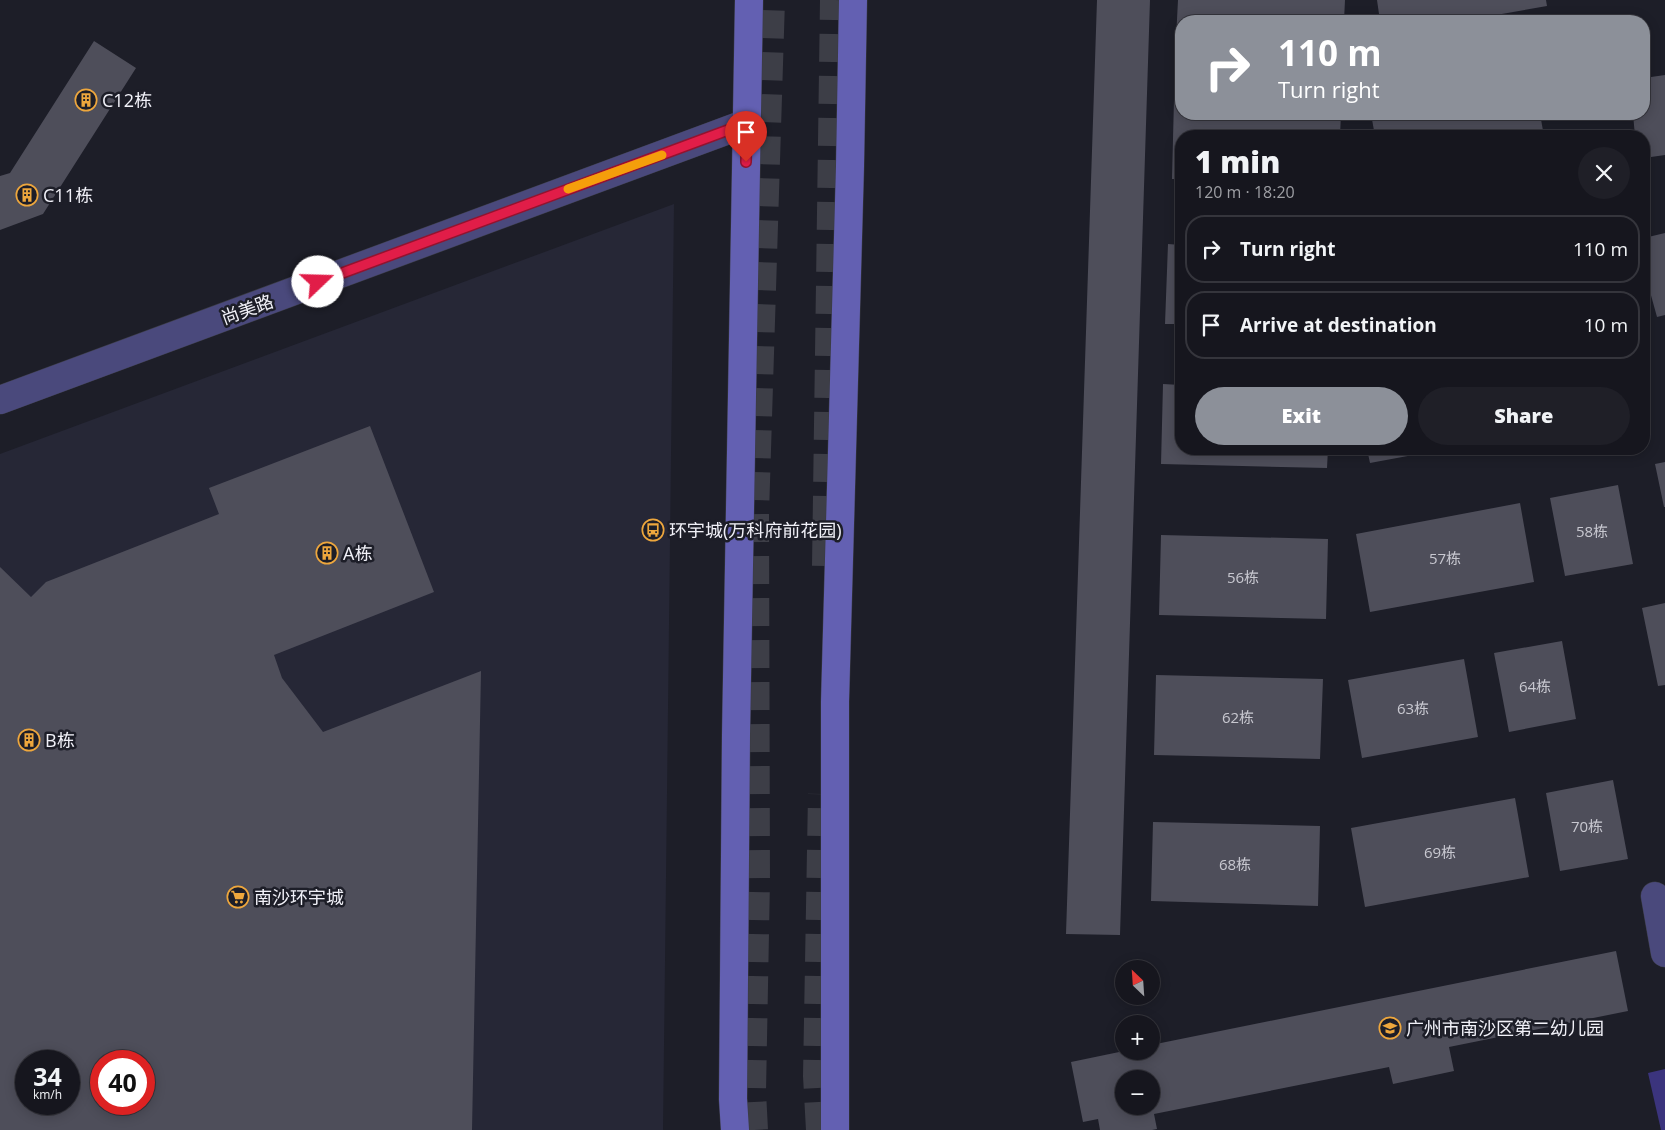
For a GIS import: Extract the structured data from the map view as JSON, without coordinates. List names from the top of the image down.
{
  "streets": {
    "street": ["尚美路"]
  },
  "places": {
    "building": [
      "C12栋",
      "C11栋",
      "A栋",
      "B栋"
    ],
    "bus stop": ["环宇城(万科府前花园)"],
    "supermarket": ["南沙环宇城"],
    "school or university": ["广州市南沙区第二幼儿园"]
  },
  "house_numbers": [
    "58栋",
    "57栋",
    "56栋",
    "64栋",
    "63栋",
    "62栋",
    "70栋",
    "69栋",
    "68栋"
  ],
  "north": "top left",
  "page": {
    "turn": ["110 m", "Turn right"],
    "heading": ["1 min", "120 m · 18:20"],
    "list": [
      {
        "name": "Turn right",
        "value": "110 m"
      },
      {
        "name": "Arrive at destination",
        "value": "10 m"
      }
    ],
    "buttons": ["Exit", "Share"],
    "map_buttons": ["+", "−"],
    "speed": "34 km/h",
    "limit": "40"
  }
}
